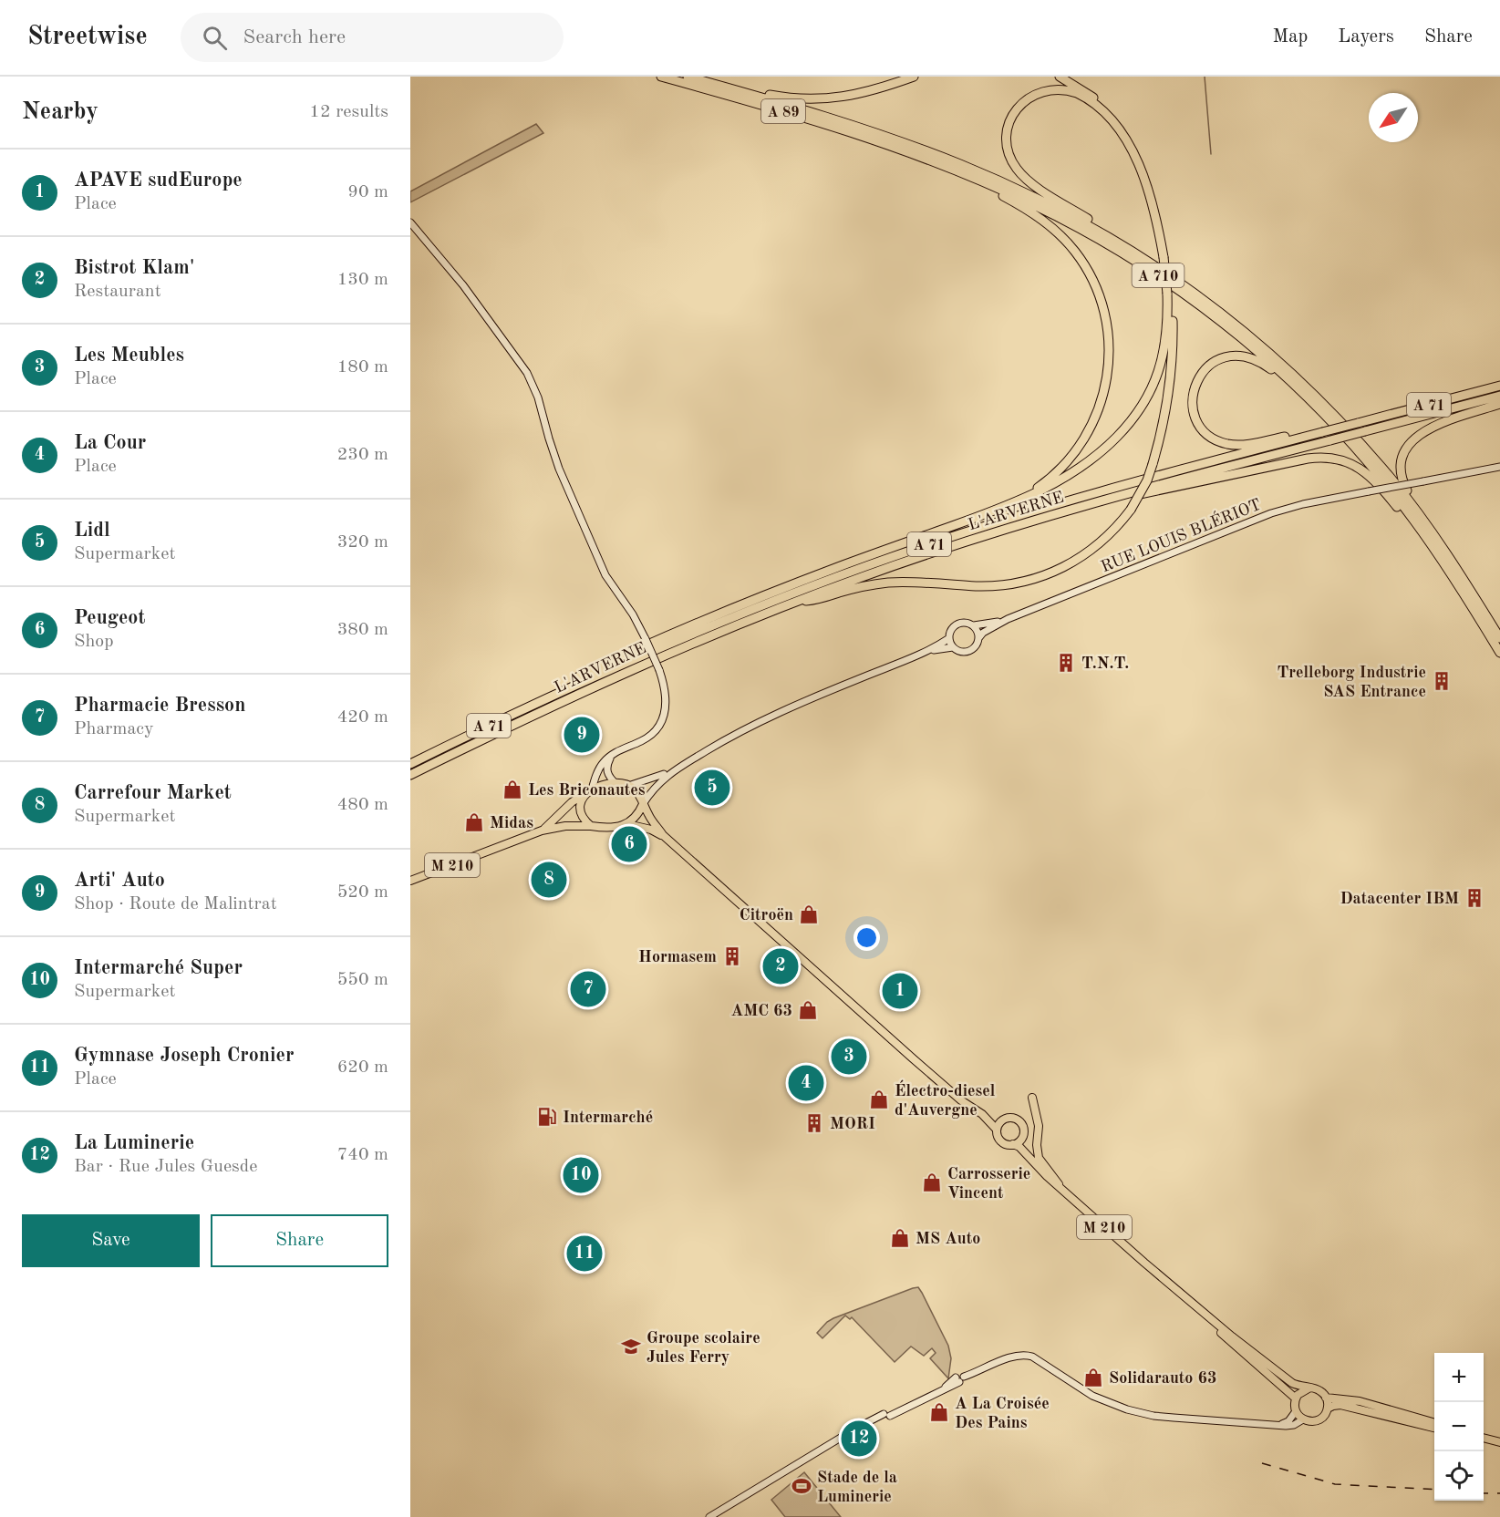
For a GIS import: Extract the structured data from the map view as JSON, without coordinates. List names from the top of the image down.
{
  "streets": {
    "highway": [
      "A 89",
      "A 710",
      "A 71",
      "L'ARVERNE"
    ],
    "main road": ["RUE LOUIS BLÉRIOT", "M 210"]
  },
  "crossings": [
    ["A 89", "A 710"]
  ],
  "places": {
    "building": [
      "T.N.T.",
      "Trelleborg Industrie SAS Entrance",
      "Datacenter IBM",
      "Hormasem",
      "MORI"
    ],
    "shop": [
      "Les Briconautes",
      "Midas",
      "Citroën",
      "AMC 63",
      "Électro-diesel d'Auvergne",
      "Carrosserie Vincent",
      "MS Auto",
      "Solidarauto 63",
      "A La Croisée Des Pains"
    ],
    "fuel station": ["Intermarché"],
    "school or university": ["Groupe scolaire Jules Ferry"],
    "sports": ["Stade de la Luminerie"]
  },
  "north": "bottom left",
  "page": {
    "header": "Streetwise",
    "search": "Search here",
    "nav": ["Map", "Layers", "Share"],
    "heading": ["Nearby", "12 results"],
    "list": [
      {
        "mark": "1",
        "name": "APAVE sudEurope",
        "note": "Place",
        "value": "90 m"
      },
      {
        "mark": "2",
        "name": "Bistrot Klam'",
        "note": "Restaurant",
        "value": "130 m"
      },
      {
        "mark": "3",
        "name": "Les Meubles",
        "note": "Place",
        "value": "180 m"
      },
      {
        "mark": "4",
        "name": "La Cour",
        "note": "Place",
        "value": "230 m"
      },
      {
        "mark": "5",
        "name": "Lidl",
        "note": "Supermarket",
        "value": "320 m"
      },
      {
        "mark": "6",
        "name": "Peugeot",
        "note": "Shop",
        "value": "380 m"
      },
      {
        "mark": "7",
        "name": "Pharmacie Bresson",
        "note": "Pharmacy",
        "value": "420 m"
      },
      {
        "mark": "8",
        "name": "Carrefour Market",
        "note": "Supermarket",
        "value": "480 m"
      },
      {
        "mark": "9",
        "name": "Arti' Auto",
        "note": "Shop · Route de Malintrat",
        "value": "520 m"
      },
      {
        "mark": "10",
        "name": "Intermarché Super",
        "note": "Supermarket",
        "value": "550 m"
      },
      {
        "mark": "11",
        "name": "Gymnase Joseph Cronier",
        "note": "Place",
        "value": "620 m"
      },
      {
        "mark": "12",
        "name": "La Luminerie",
        "note": "Bar · Rue Jules Guesde",
        "value": "740 m"
      }
    ],
    "pins": [
      "9",
      "5",
      "6",
      "8",
      "2",
      "7",
      "1",
      "3",
      "4",
      "10",
      "11",
      "12"
    ],
    "buttons": ["Save", "Share"],
    "map_buttons": ["+", "−"]
  }
}
